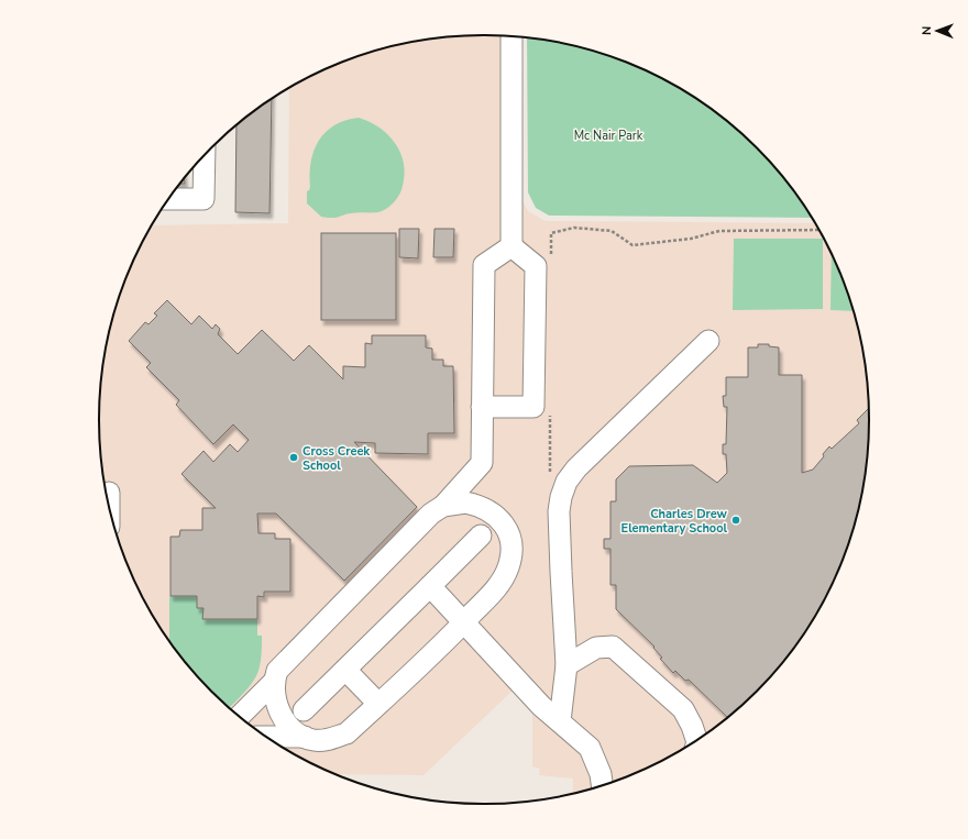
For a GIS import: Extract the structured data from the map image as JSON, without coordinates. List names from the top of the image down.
{
  "parks": ["Mc Nair Park"],
  "places": ["Cross Creek School", "Charles Drew Elementary School"],
  "north": "left"
}
